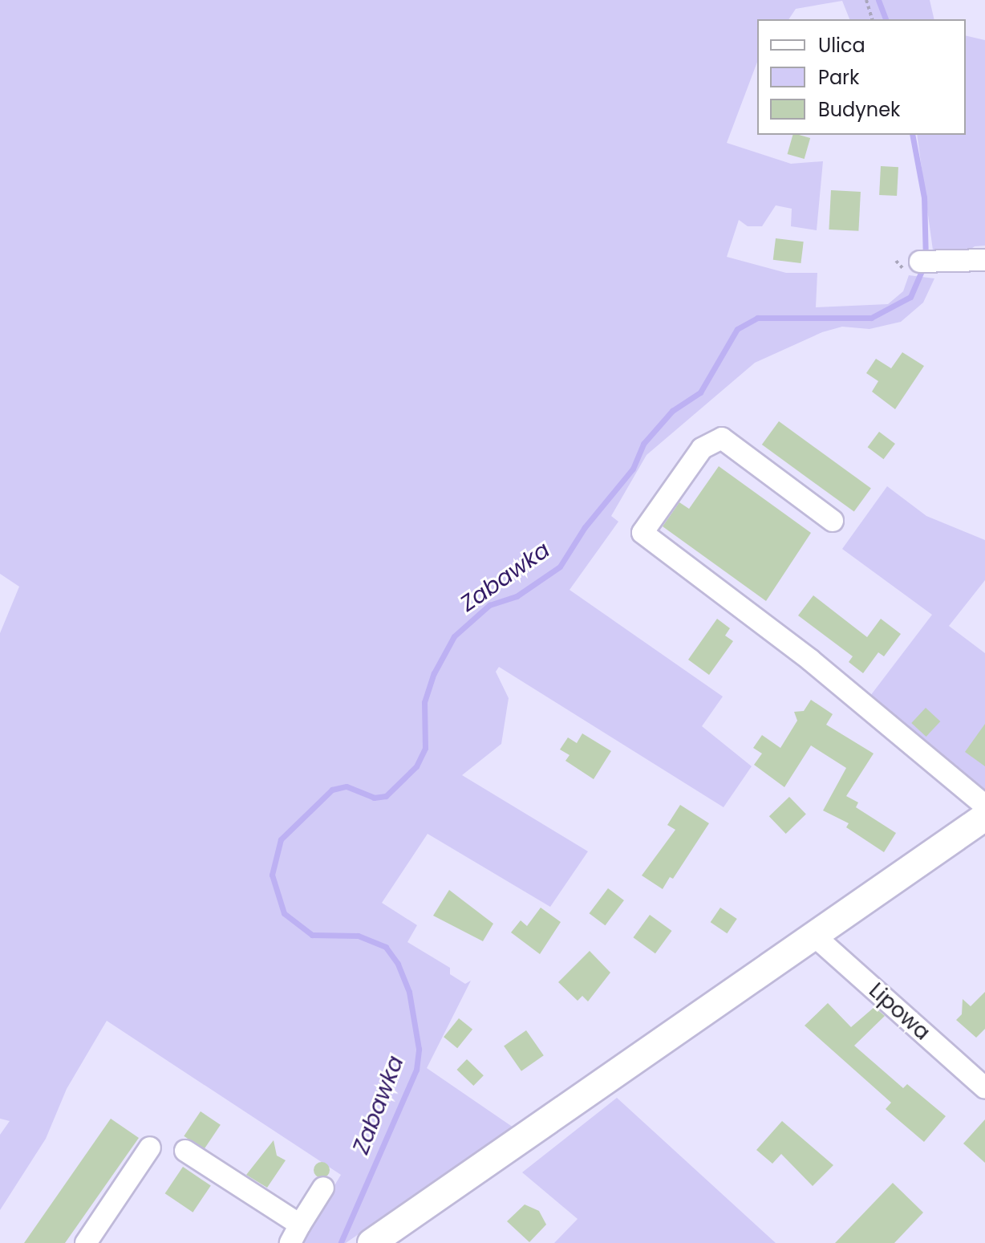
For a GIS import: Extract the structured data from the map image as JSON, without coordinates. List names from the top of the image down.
{
  "streets": {
    "street": ["Lipowa"]
  },
  "water": ["Zabawka"],
  "legend": ["Ulica", "Park", "Budynek"]
}
